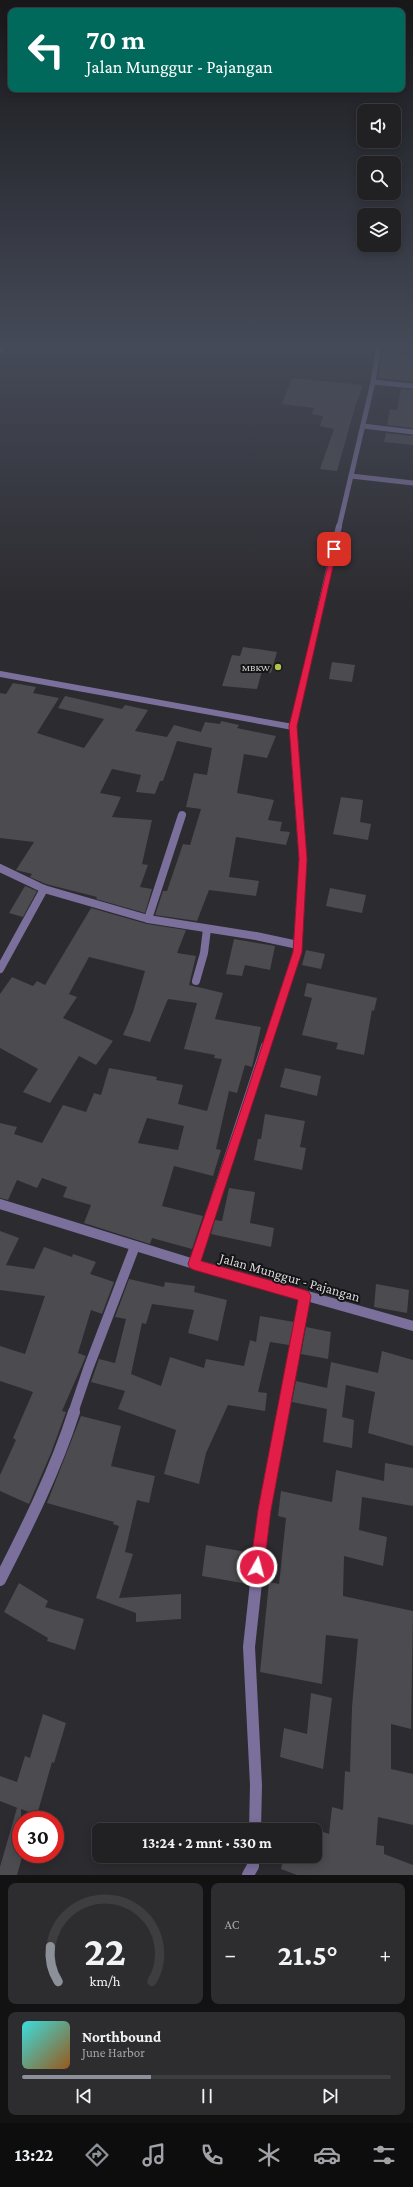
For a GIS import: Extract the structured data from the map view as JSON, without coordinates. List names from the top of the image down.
{
  "streets": {
    "street": ["Jalan Munggur - Pajangan"]
  },
  "places": ["MBKW"],
  "page": {
    "turn": ["70 m", "Jalan Munggur - Pajangan"],
    "limit": "30",
    "trip": "13:24 · 2 mnt · 530 m",
    "tile": "AC",
    "heat": ["−", "21.5°", "+"],
    "song": ["Northbound", "June Harbor"],
    "tabs": "13:22",
    "gauge": ["22", "km/h"]
  }
}
